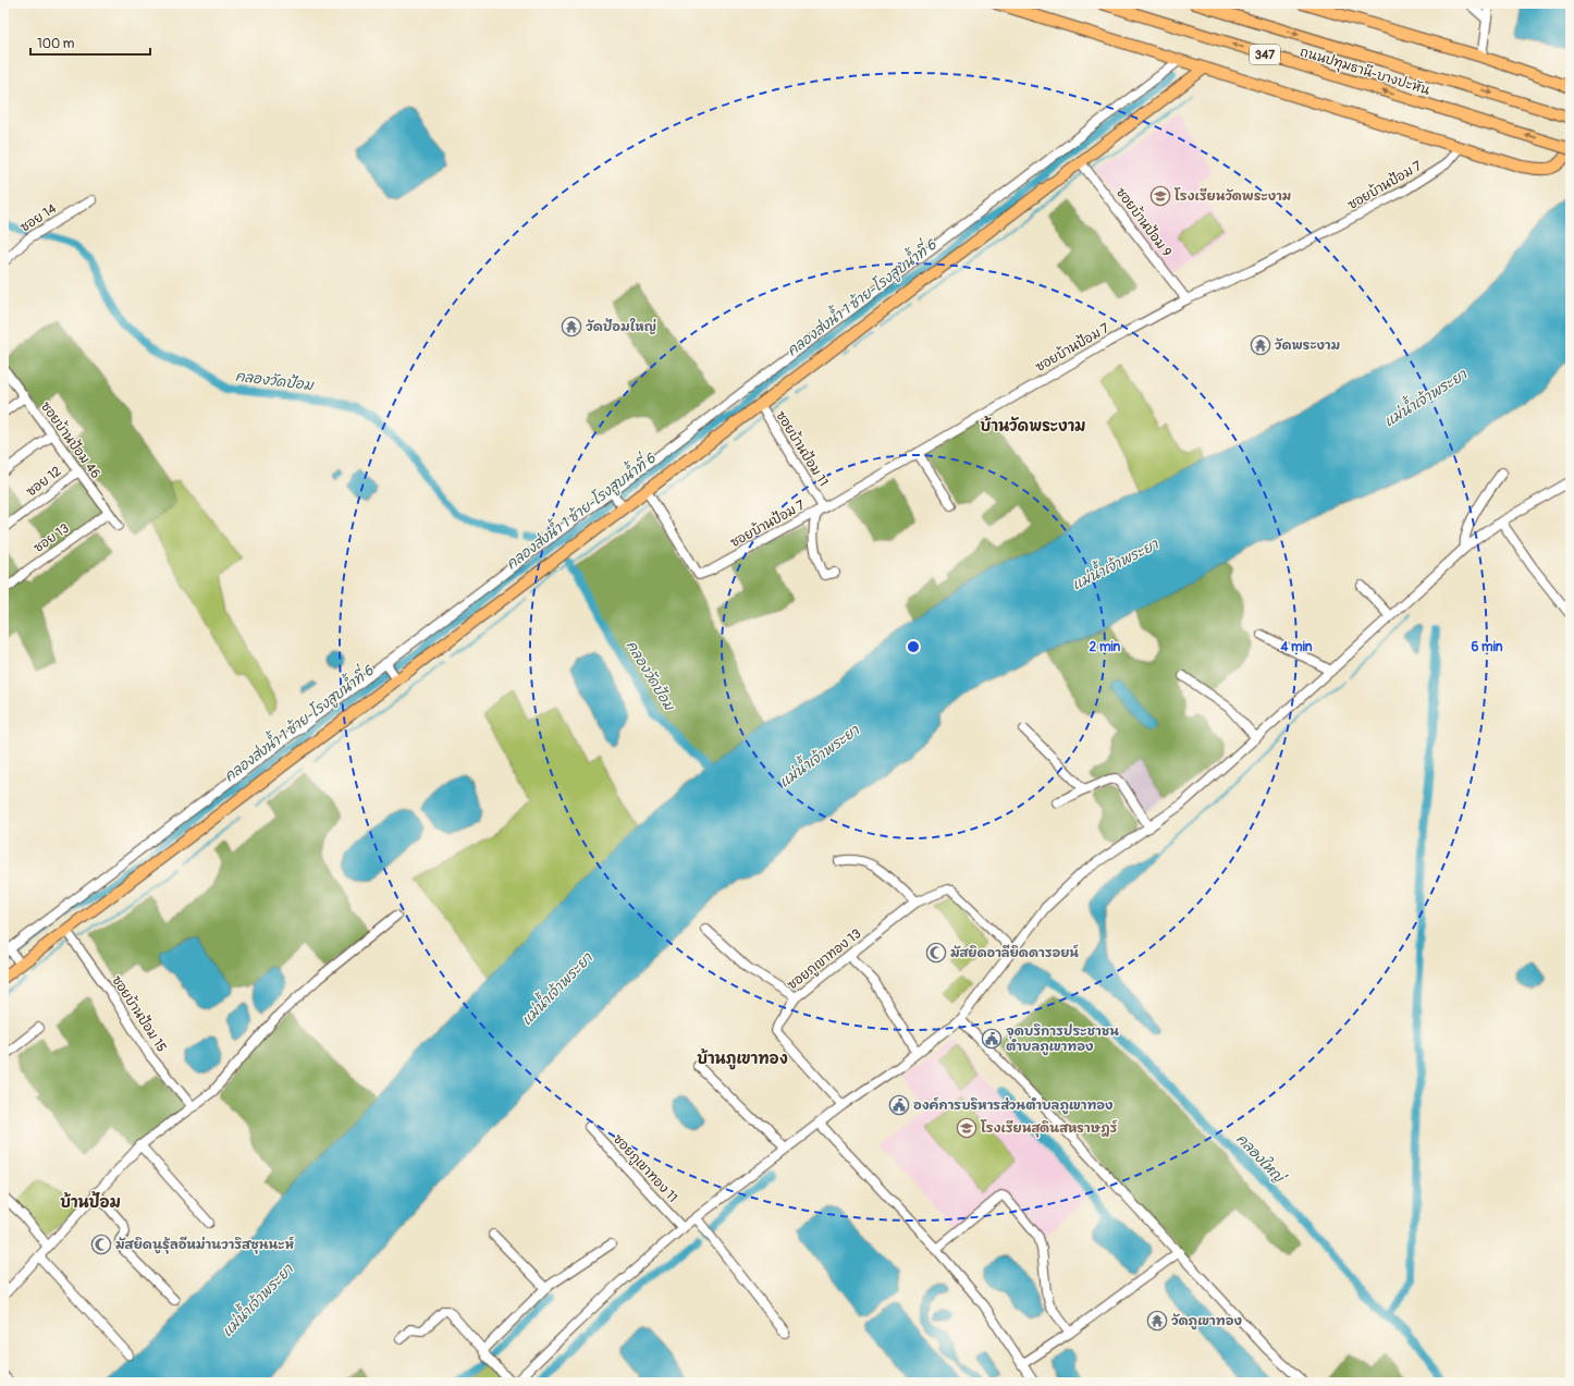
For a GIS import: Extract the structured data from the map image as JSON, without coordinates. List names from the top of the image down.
{
  "streets": {
    "main road": ["347", "ถนนปทุมธานี-บางปะหัน"],
    "street": [
      "ซอยบ้านป้อม 7",
      "ซอย 14",
      "ซอยบ้านป้อม 9",
      "ซอยบ้านป้อม 46",
      "ซอยบ้านป้อม 11",
      "ซอย 12",
      "ซอย 13",
      "ซอยภูเขาทอง 13",
      "ซอยบ้านป้อม 15",
      "ซอยภูเขาทอง 11"
    ]
  },
  "crossings": [
    ["ซอยบ้านป้อม 7", "ซอยบ้านป้อม 9"],
    ["ซอยบ้านป้อม 7", "ซอยบ้านป้อม 11"],
    ["ซอยบ้านป้อม 46", "ซอย 12"],
    ["ซอยบ้านป้อม 46", "ซอย 13"]
  ],
  "districts": ["บ้านวัดพระงาม", "บ้านภูเขาทอง", "บ้านป้อม"],
  "water": [
    "คลองส่งน้ำ 1 ซ้าย-โรงสูบน้ำที่ 6",
    "คลองวัดป้อม",
    "แม่น้ำเจ้าพระยา",
    "คลองใหญ่"
  ],
  "places": {
    "school or university": ["โรงเรียนวัดพระงาม", "โรงเรียนสุดินสหราษฎร์"],
    "temple": ["วัดป้อมใหญ่", "วัดพระงาม", "วัดภูเขาทอง"],
    "mosque": ["มัสยิดอาลียิดดารอยน์", "มัสยิดนูรุ้ลอีหม่านวาริสซุนนะห์"],
    "public building": ["จุดบริการประชาชน ตำบลภูเขาทอง", "องค์การบริหารส่วนตำบลภูเขาทอง"]
  },
  "scale_bar": "100 m",
  "rings": ["2 min", "4 min", "6 min"]
}
